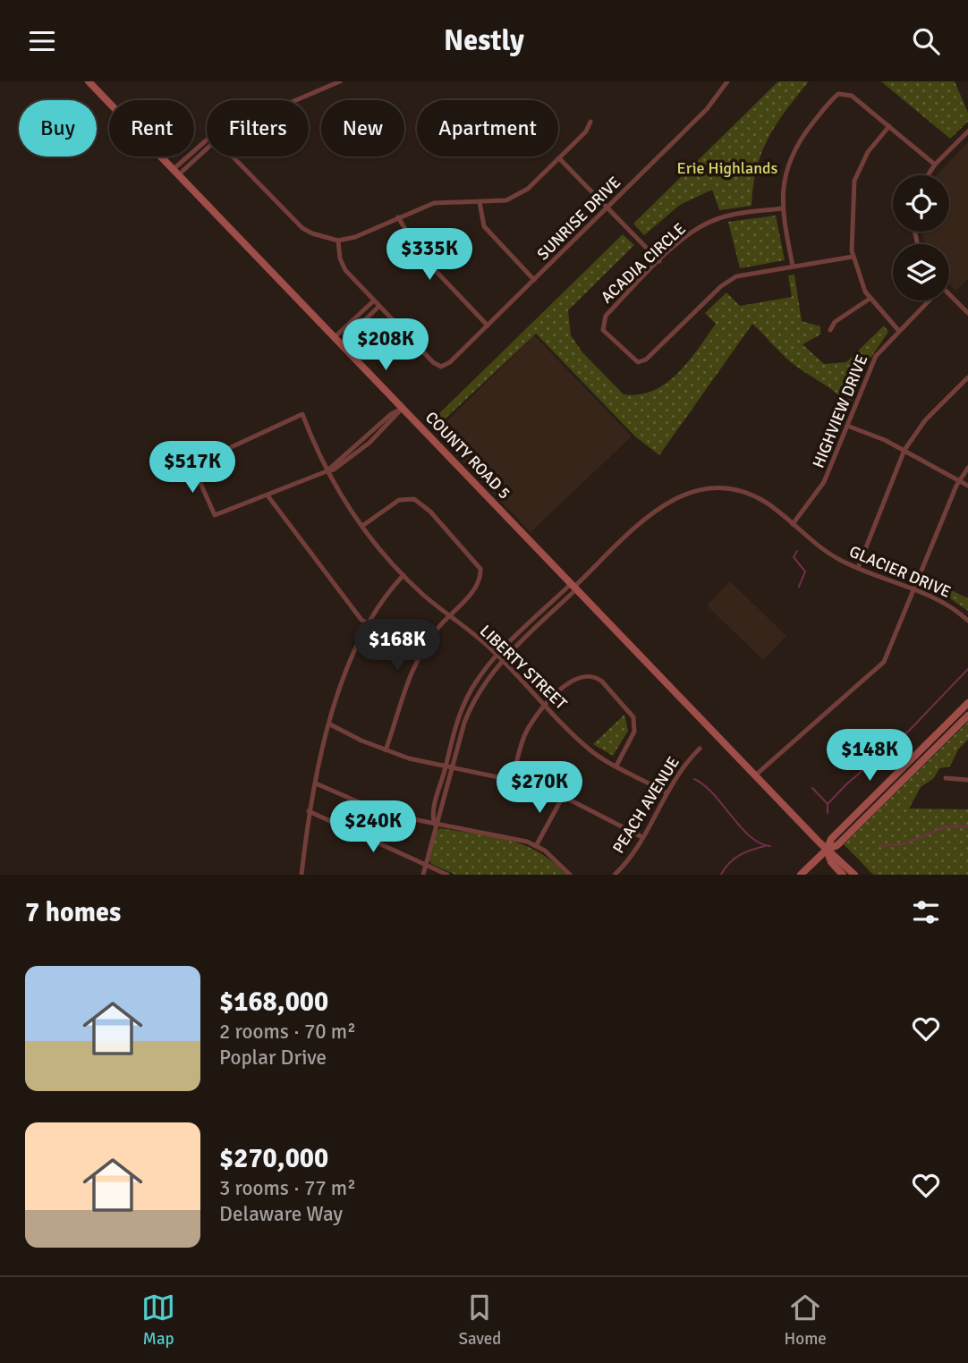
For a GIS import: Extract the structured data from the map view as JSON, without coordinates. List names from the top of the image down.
{
  "streets": {
    "street": [
      "SUNRISE DRIVE",
      "ACADIA CIRCLE",
      "HIGHVIEW DRIVE",
      "COUNTY ROAD 5",
      "GLACIER DRIVE",
      "LIBERTY STREET",
      "PEACH AVENUE"
    ]
  },
  "crossings": [
    ["HIGHVIEW DRIVE", "GLACIER DRIVE"],
    ["COUNTY ROAD 5", "GLACIER DRIVE"],
    ["LIBERTY STREET", "PEACH AVENUE"]
  ],
  "parks": ["Erie Highlands"],
  "page": {
    "header": "Nestly",
    "chip": [
      "Buy",
      "Rent",
      "Filters",
      "New",
      "Apartment"
    ],
    "price": [
      "$335K",
      "$208K",
      "$517K",
      "$168K",
      "$148K",
      "$270K",
      "$240K"
    ],
    "heading": "7 homes",
    "list": [
      {
        "name": "$168,000",
        "note": "2 rooms · 70 m² · Poplar Drive"
      },
      {
        "name": "$270,000",
        "note": "3 rooms · 77 m² · Delaware Way"
      }
    ],
    "tabs": ["Map", "Saved", "Home"]
  }
}
